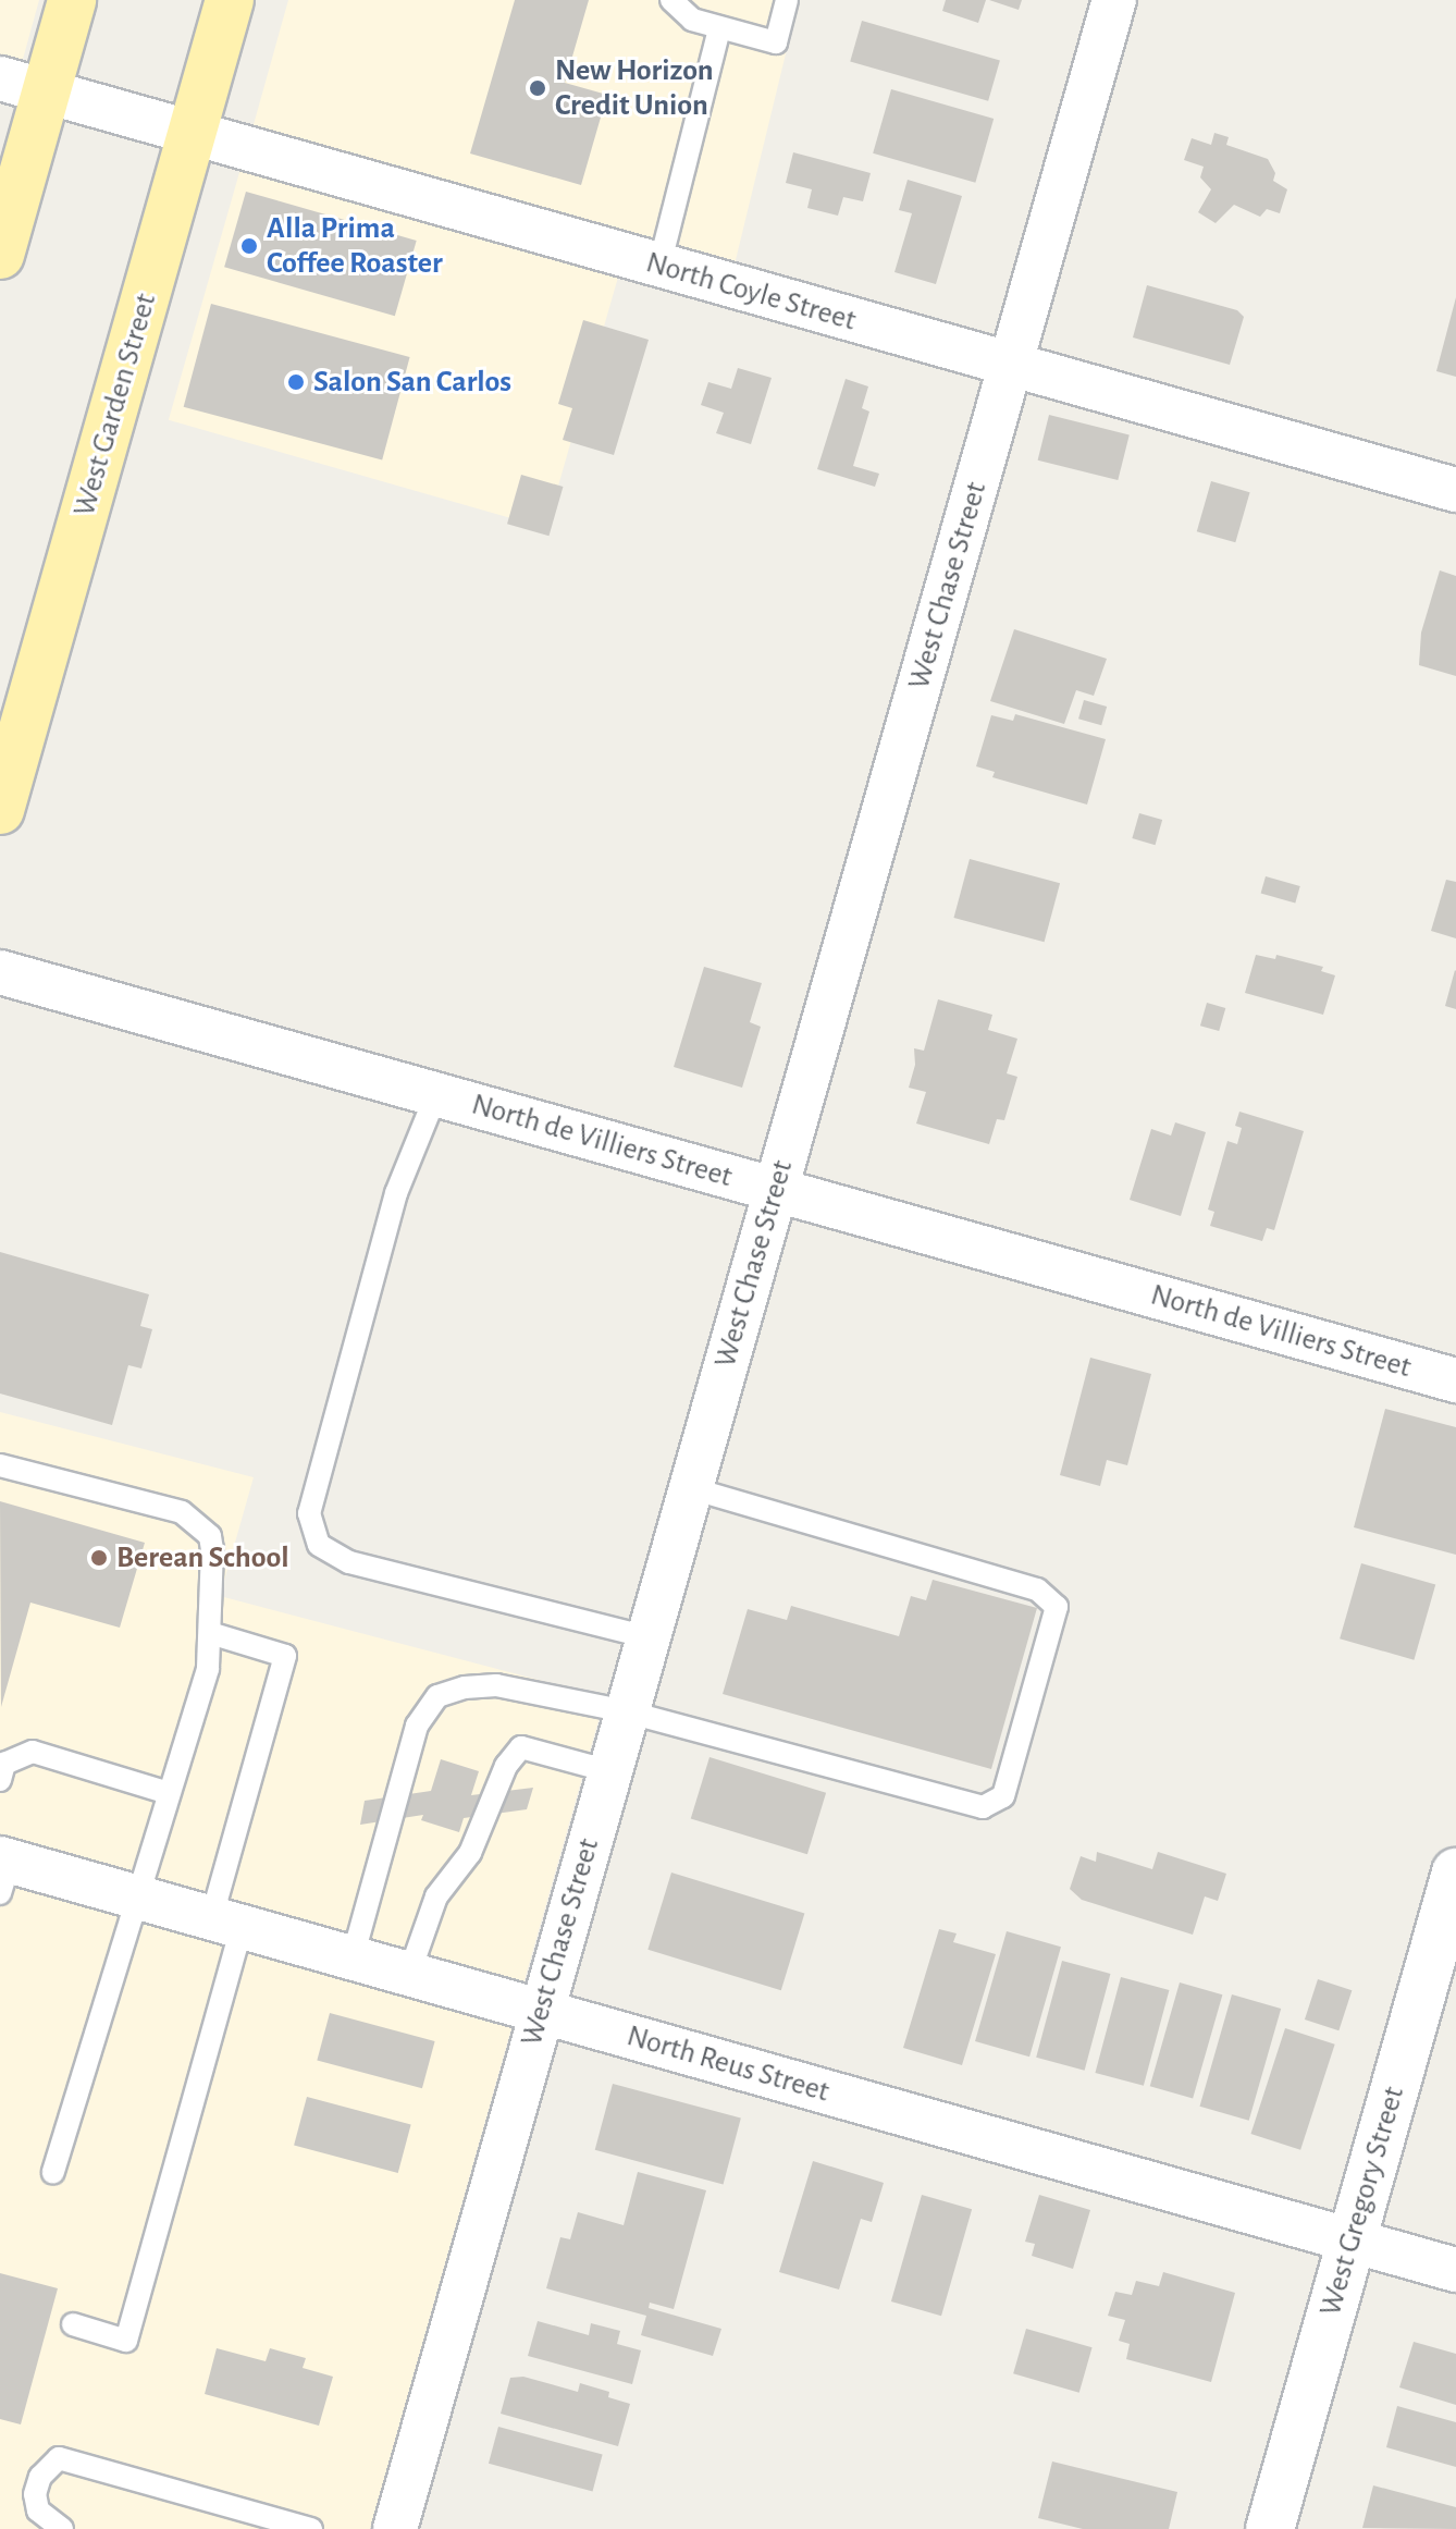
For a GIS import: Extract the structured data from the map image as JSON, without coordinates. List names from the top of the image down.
{
  "streets": {
    "main road": ["West Garden Street"],
    "street": [
      "North Coyle Street",
      "West Chase Street",
      "North de Villiers Street",
      "North Reus Street",
      "West Gregory Street"
    ]
  },
  "crossings": [
    ["North Coyle Street", "West Garden Street"],
    ["North Coyle Street", "West Chase Street"],
    ["West Chase Street", "North de Villiers Street"],
    ["West Chase Street", "North Reus Street"],
    ["North Reus Street", "West Gregory Street"]
  ],
  "places": [
    "New Horizon Credit Union",
    "Alla Prima Coffee Roaster",
    "Salon San Carlos",
    "Berean School"
  ]
}
